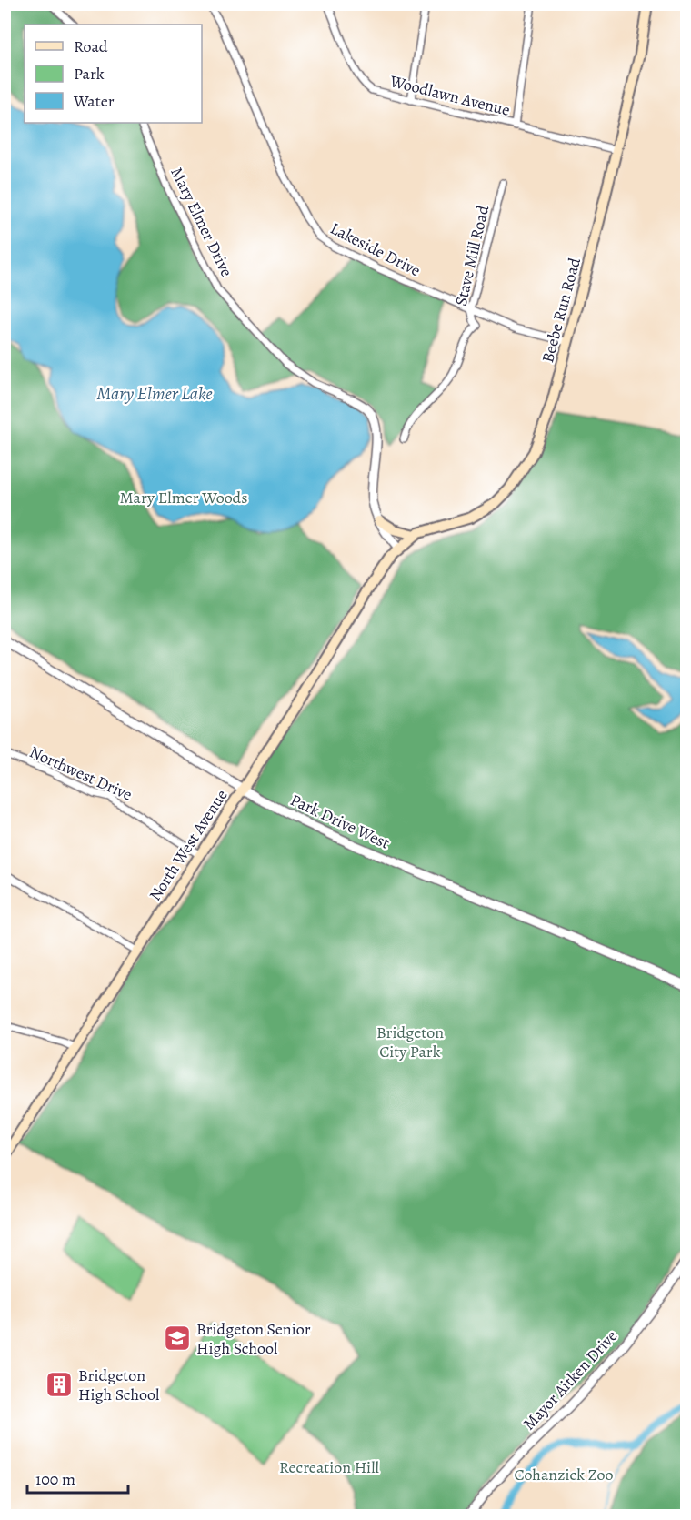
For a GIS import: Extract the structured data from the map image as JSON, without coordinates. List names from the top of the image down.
{
  "streets": {
    "main road": ["Beebe Run Road", "North West Avenue"],
    "street": [
      "Woodlawn Avenue",
      "Mary Elmer Drive",
      "Lakeside Drive",
      "Stave Mill Road",
      "Northwest Drive",
      "Park Drive West",
      "Mayor Aitken Drive"
    ]
  },
  "crossings": [
    ["Woodlawn Avenue", "Beebe Run Road"],
    ["Mary Elmer Drive", "Beebe Run Road"],
    ["Mary Elmer Drive", "North West Avenue"],
    ["Lakeside Drive", "Stave Mill Road"],
    ["Lakeside Drive", "Beebe Run Road"],
    ["Beebe Run Road", "North West Avenue"],
    ["Northwest Drive", "North West Avenue"],
    ["Park Drive West", "North West Avenue"]
  ],
  "water": ["Mary Elmer Lake"],
  "parks": [
    "Mary Elmer Woods",
    "Bridgeton City Park",
    "Recreation Hill",
    "Cohanzick Zoo"
  ],
  "places": {
    "school or university": ["Bridgeton Senior High School"],
    "building": ["Bridgeton High School"]
  },
  "legend": ["Road", "Park", "Water"],
  "scale_bar": "100 m"
}
